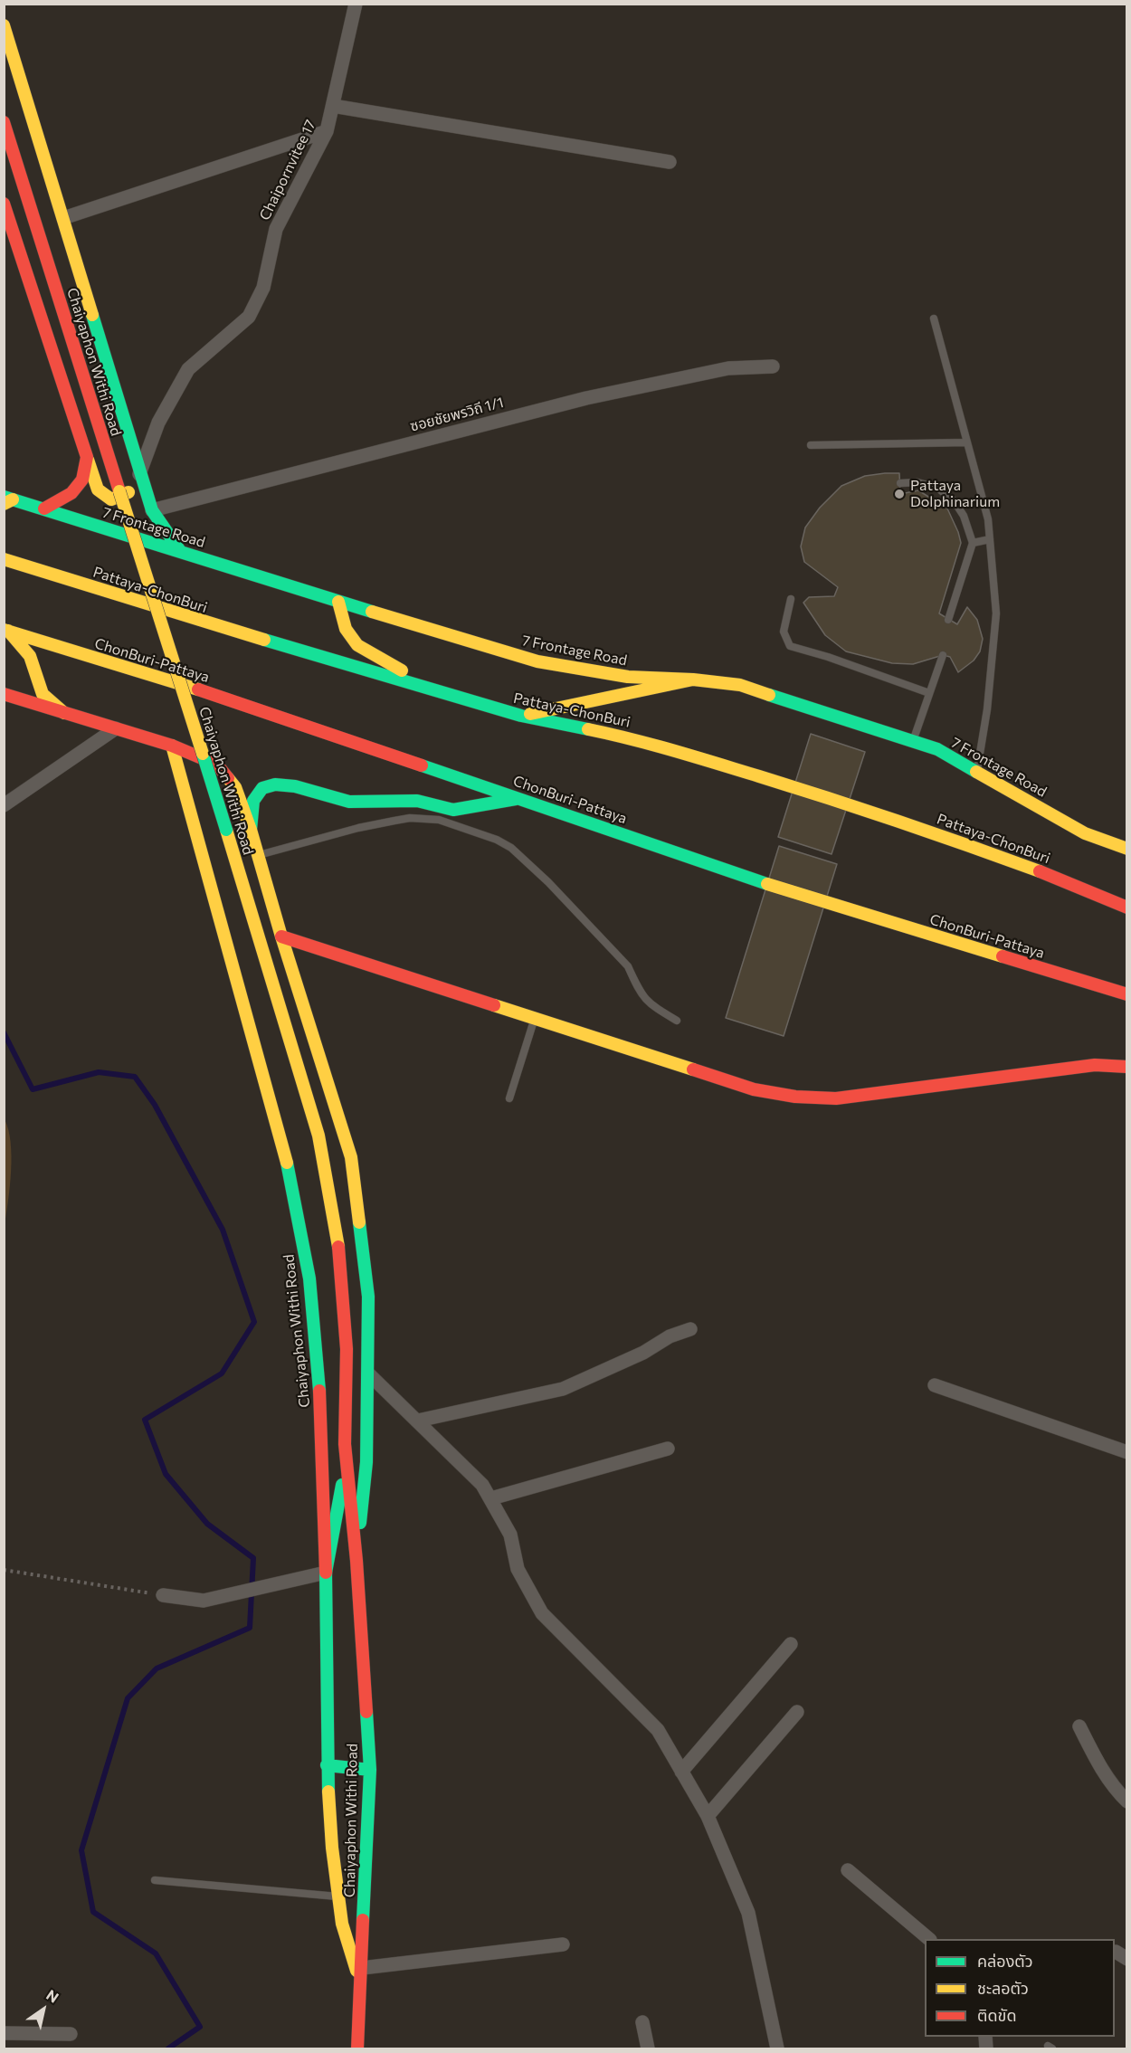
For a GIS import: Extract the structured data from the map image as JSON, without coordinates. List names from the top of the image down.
{
  "streets": {
    "main road": [
      "Chaiyaphon Withi Road",
      "7 Frontage Road",
      "Pattaya-ChonBuri",
      "ChonBuri-Pattaya"
    ],
    "street": ["Chaipornvitee 17", "ซอยชัยพรวิถี 1/1"]
  },
  "crossings": [
    ["Chaipornvitee 17", "Chaiyaphon Withi Road"],
    ["Chaiyaphon Withi Road", "ซอยชัยพรวิถี 1/1"],
    ["Chaiyaphon Withi Road", "7 Frontage Road"]
  ],
  "places": ["Pattaya Dolphinarium"],
  "legend": ["คล่องตัว", "ชะลอตัว", "ติดขัด"],
  "north": "top right"
}
